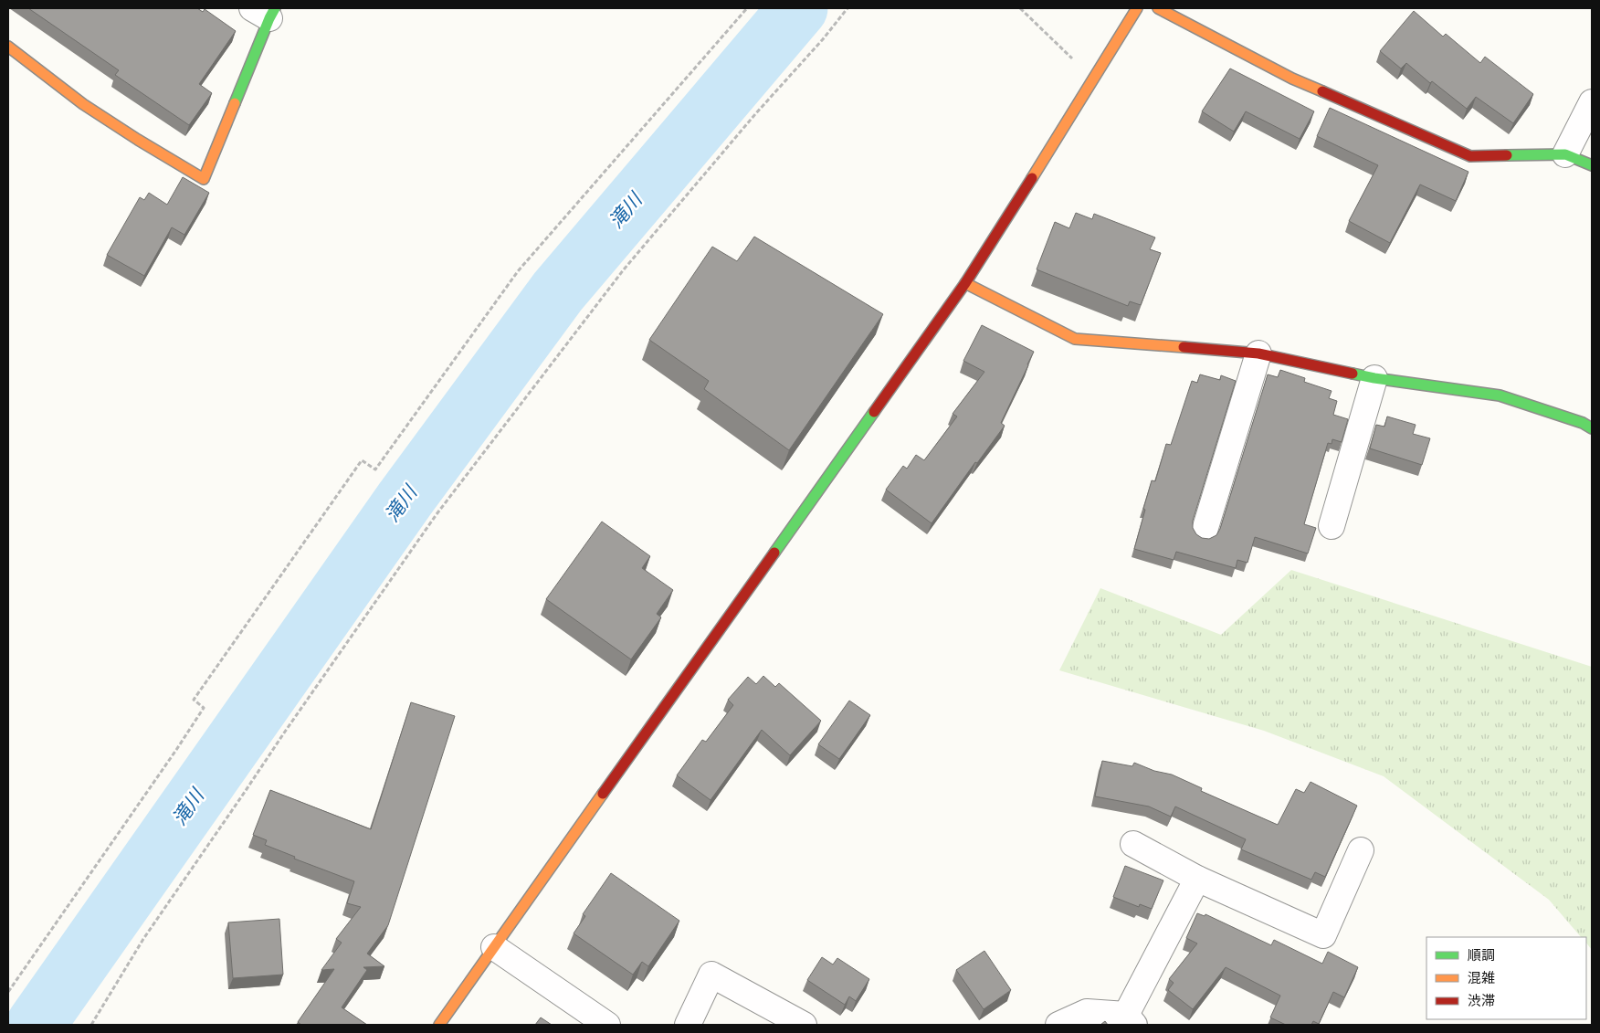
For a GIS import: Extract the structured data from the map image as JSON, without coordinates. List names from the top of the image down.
{
  "water": ["滝川"],
  "legend": ["順調", "混雑", "渋滞"]
}
